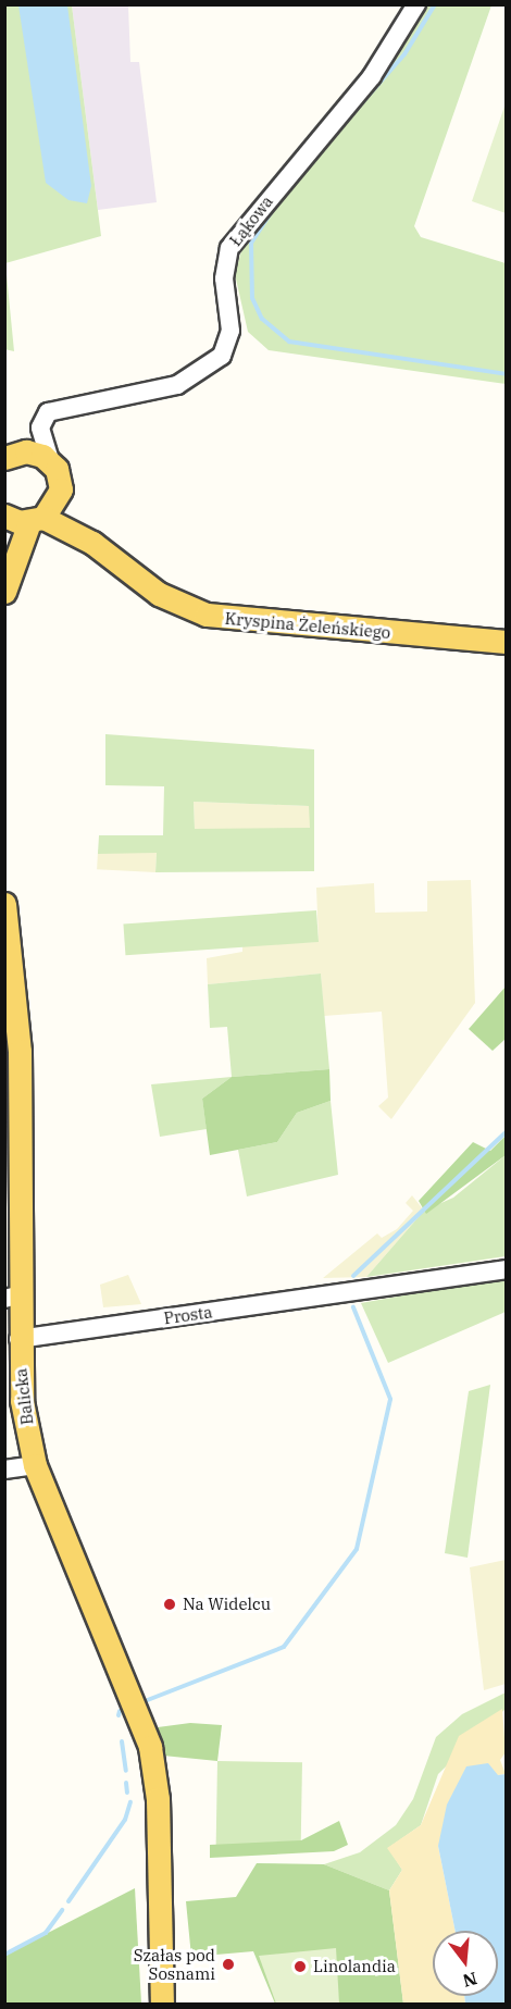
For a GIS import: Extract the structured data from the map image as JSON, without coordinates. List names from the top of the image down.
{
  "streets": {
    "main road": ["Kryspina Żeleńskiego", "Balicka"],
    "street": ["Łąkowa", "Prosta"]
  },
  "crossings": [
    ["Prosta", "Balicka"]
  ],
  "places": ["Na Widelcu", "Szałas pod Sosnami", "Linolandia"],
  "north": "bottom"
}
